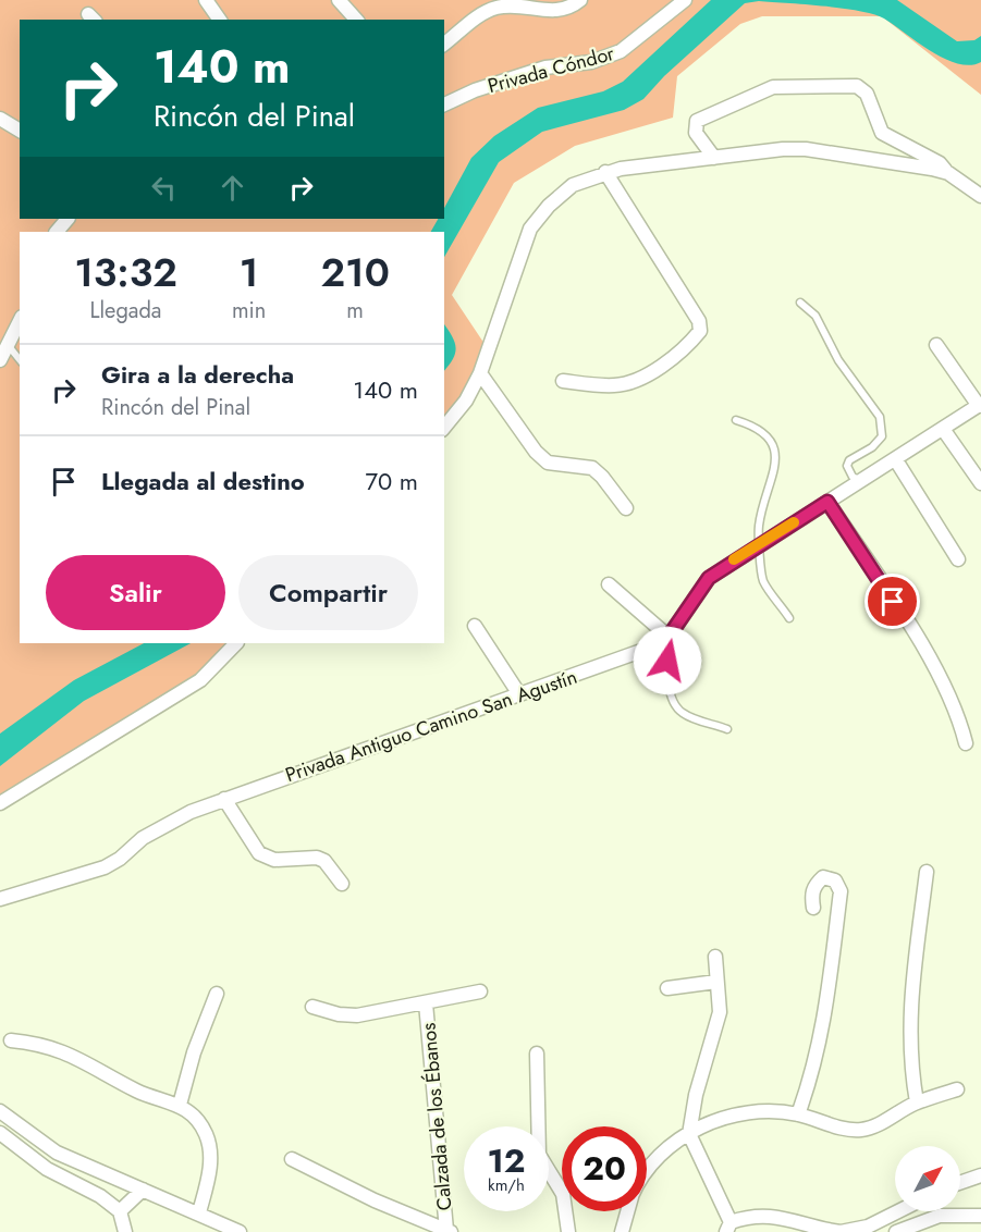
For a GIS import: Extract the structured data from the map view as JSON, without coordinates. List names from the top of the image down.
{
  "streets": {
    "street": ["Privada Cóndor", "Privada Antiguo Camino San Agustín", "Calzada de los Ébanos"]
  },
  "north": "top right",
  "page": {
    "turn": ["140 m", "Rincón del Pinal"],
    "eta": [
      "13:32",
      "Llegada",
      "1",
      "min",
      "210",
      "m"
    ],
    "list": [
      {
        "name": "Gira a la derecha",
        "note": "Rincón del Pinal",
        "value": "140 m"
      },
      {
        "name": "Llegada al destino",
        "value": "70 m"
      }
    ],
    "buttons": ["Salir", "Compartir"],
    "speed": "12 km/h",
    "limit": "20"
  }
}
